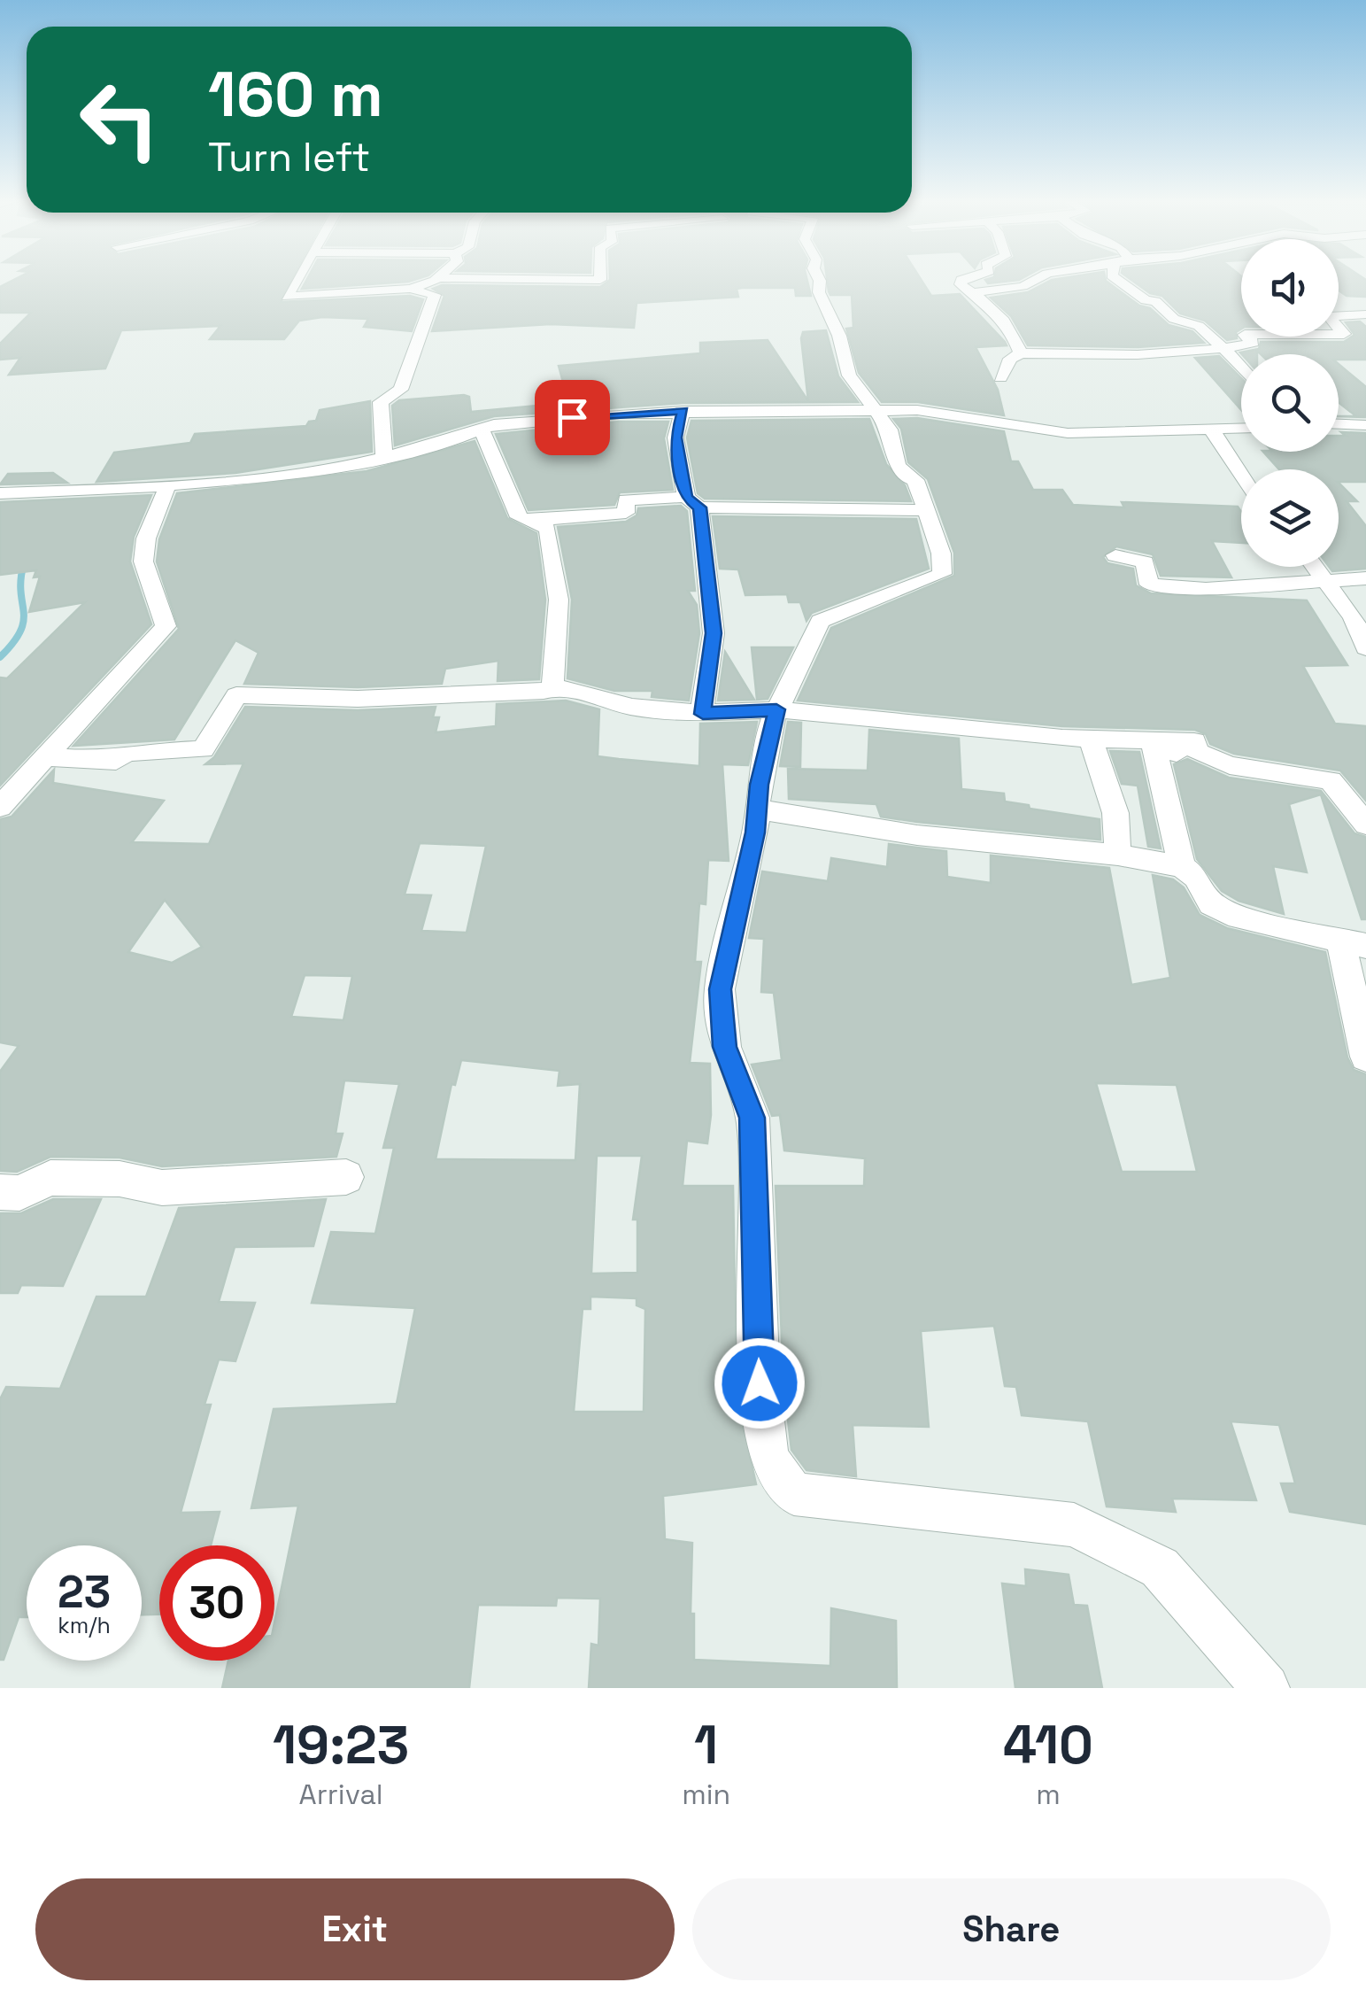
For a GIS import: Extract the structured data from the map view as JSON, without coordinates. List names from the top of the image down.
{
  "page": {
    "turn": ["160 m", "Turn left"],
    "speed": "23 km/h",
    "limit": "30",
    "eta": [
      "19:23",
      "Arrival",
      "1",
      "min",
      "410",
      "m"
    ],
    "buttons": ["Exit", "Share"]
  }
}
